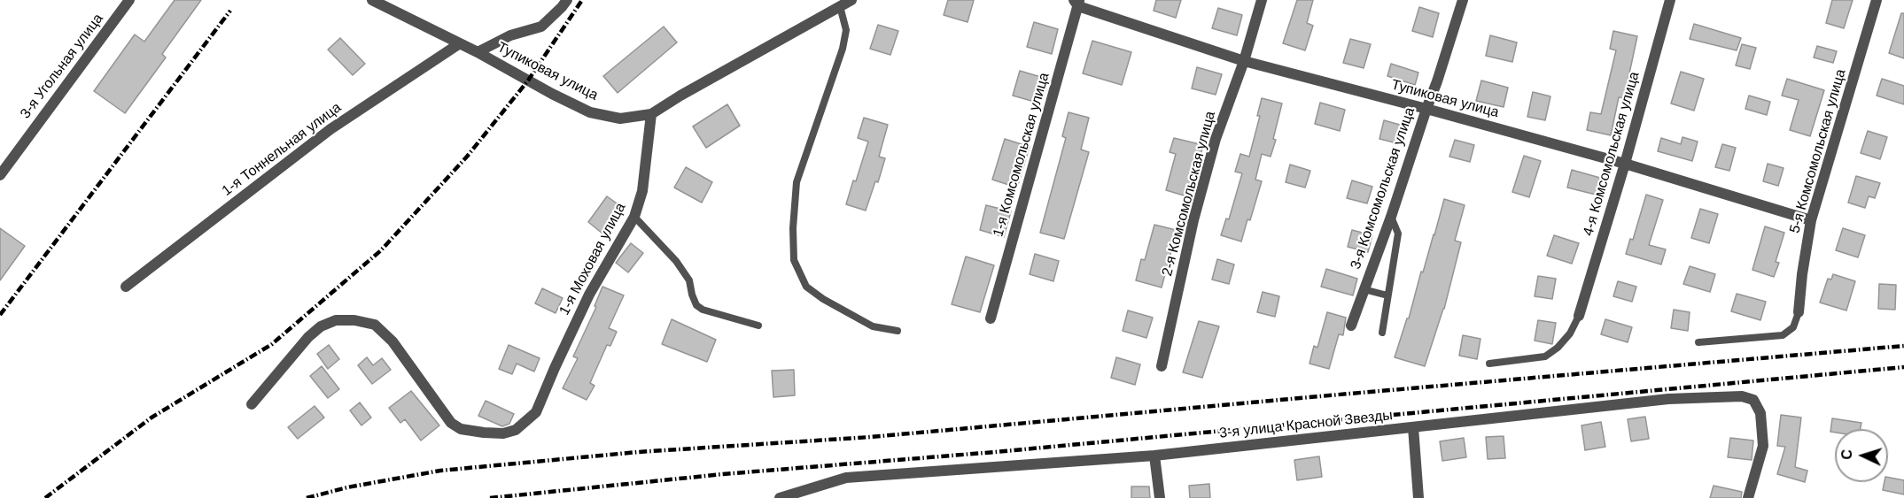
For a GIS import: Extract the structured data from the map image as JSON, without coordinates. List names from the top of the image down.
{
  "streets": {
    "street": [
      "3-я Угольная улица",
      "Тупиковая улица",
      "1-я Тоннельная улица",
      "5-я Комсомольская улица",
      "4-я Комсомольская улица",
      "1-я Комсомольская улица",
      "3-я Комсомольская улица",
      "2-я Комсомольская улица",
      "1-я Моховая улица",
      "3-я улица Красной Звезды"
    ]
  },
  "crossings": [
    ["Тупиковая улица", "1-я Тоннельная улица"],
    ["Тупиковая улица", "5-я Комсомольская улица"],
    ["Тупиковая улица", "4-я Комсомольская улица"],
    ["Тупиковая улица", "1-я Комсомольская улица"],
    ["Тупиковая улица", "3-я Комсомольская улица"],
    ["Тупиковая улица", "2-я Комсомольская улица"],
    ["Тупиковая улица", "1-я Моховая улица"]
  ],
  "north": "left"
}
